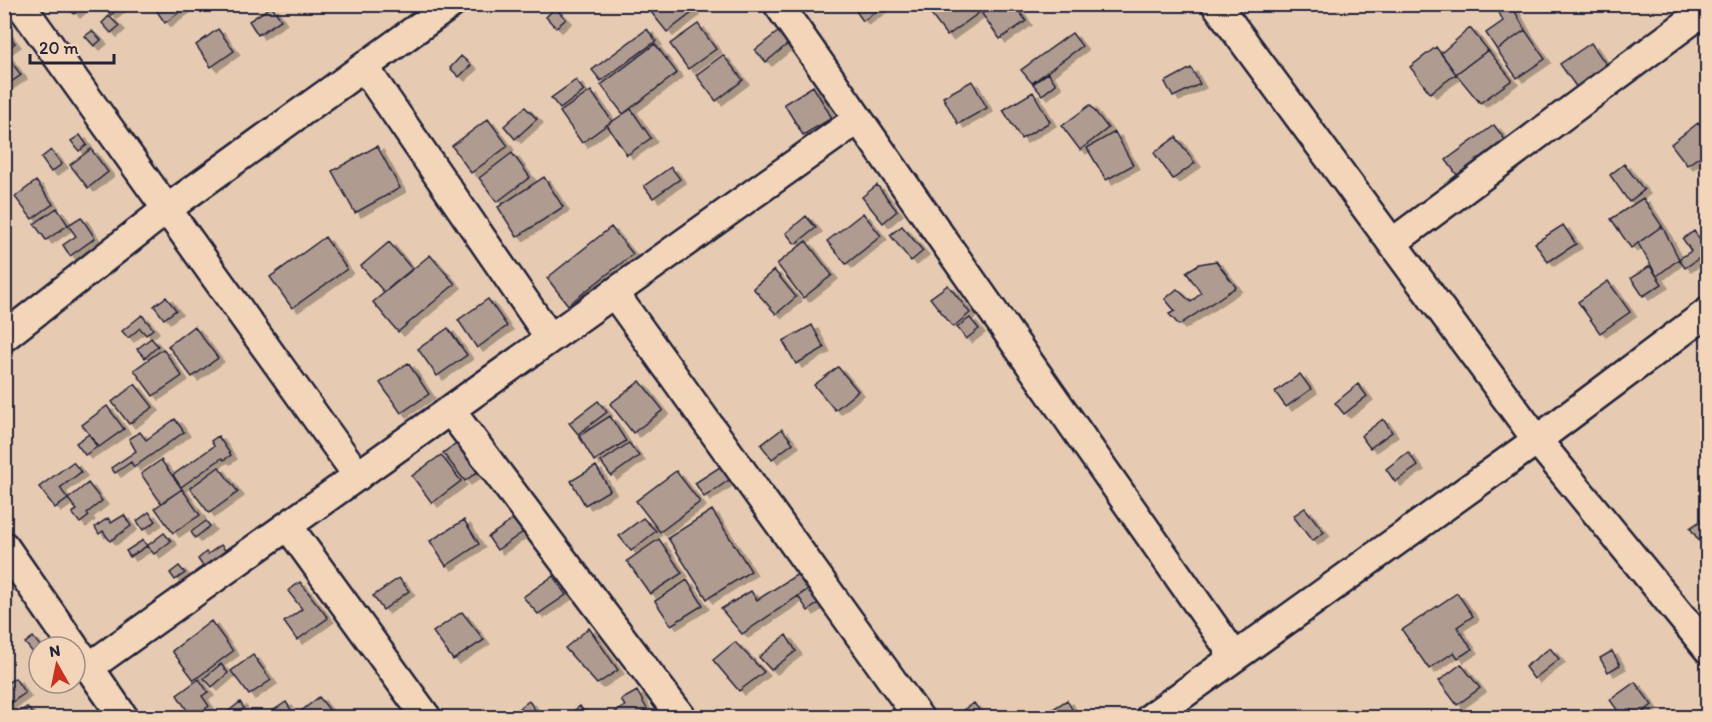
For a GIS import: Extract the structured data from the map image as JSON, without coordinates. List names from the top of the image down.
{
  "scale_bar": "20 m",
  "north": "top"
}
